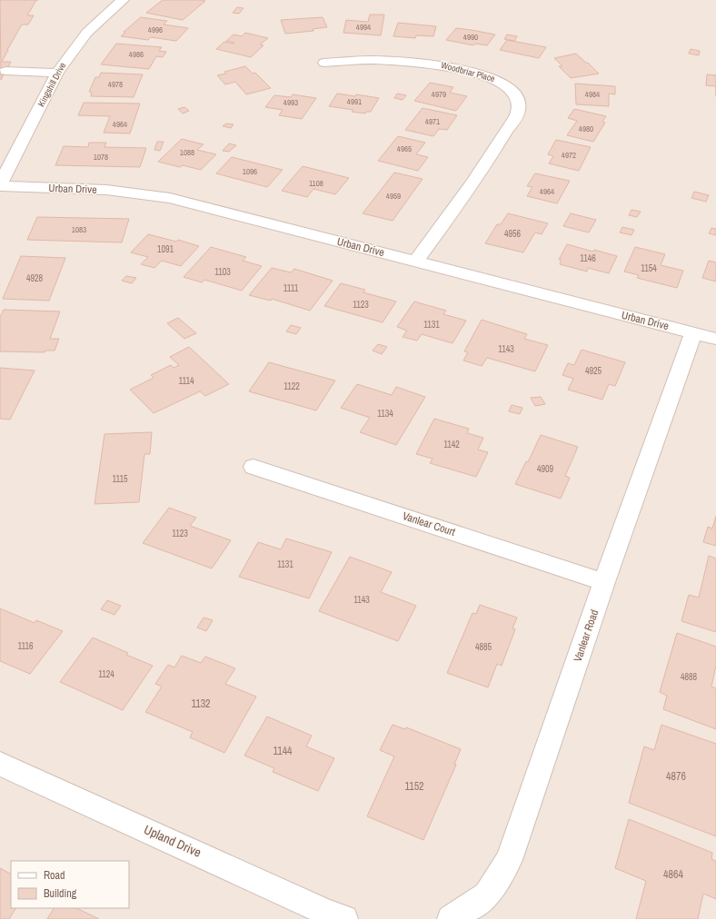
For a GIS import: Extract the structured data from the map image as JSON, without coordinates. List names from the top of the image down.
{
  "streets": {
    "street": [
      "Woodbriar Place",
      "Kingshill Drive",
      "Urban Drive",
      "Vanlear Court",
      "Vanlear Road",
      "Upland Drive"
    ]
  },
  "crossings": [
    ["Woodbriar Place", "Urban Drive"],
    ["Kingshill Drive", "Urban Drive"],
    ["Urban Drive", "Vanlear Road"],
    ["Vanlear Court", "Vanlear Road"]
  ],
  "house_numbers": [
    "4994",
    "4996",
    "4990",
    "4986",
    "4978",
    "4979",
    "4984",
    "4991",
    "4993",
    "4971",
    "4964",
    "4980",
    "4965",
    "1088",
    "4972",
    "1078",
    "1096",
    "1108",
    "4964",
    "4959",
    "1083",
    "4956",
    "1091",
    "1146",
    "1154",
    "1103",
    "4928",
    "1111",
    "1123",
    "1131",
    "1143",
    "4925",
    "1114",
    "1122",
    "1134",
    "1142",
    "4909",
    "1115",
    "1123",
    "1131",
    "1143",
    "1116",
    "4885",
    "1124",
    "4888",
    "1132",
    "1144",
    "4876",
    "1152",
    "4864"
  ],
  "legend": ["Road", "Building"]
}
